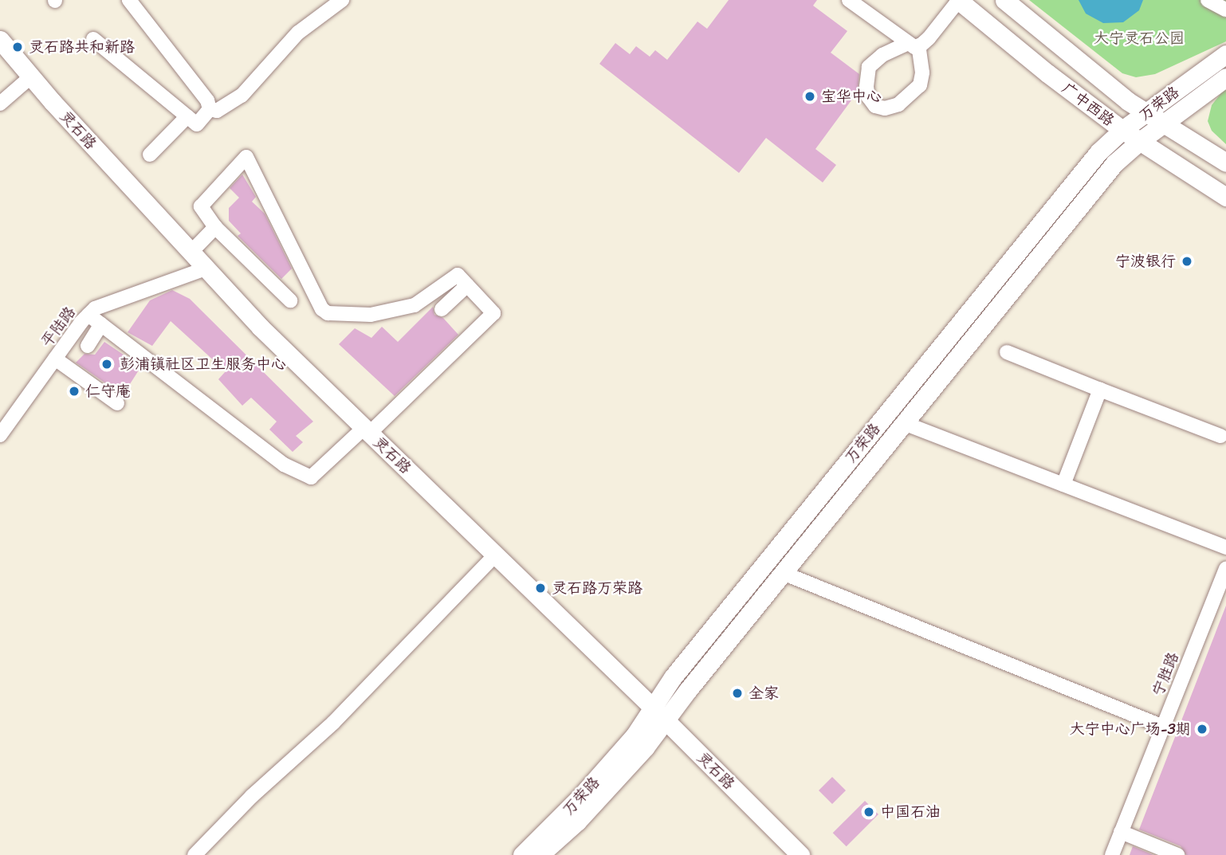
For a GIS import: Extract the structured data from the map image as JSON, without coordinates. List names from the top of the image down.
{
  "streets": {
    "main road": ["万荣路", "广中西路", "灵石路"],
    "street": ["平陆路", "宁胜路"]
  },
  "crossings": [
    ["万荣路", "广中西路"],
    ["万荣路", "灵石路"],
    ["灵石路", "平陆路"]
  ],
  "parks": ["大宁灵石公园"],
  "places": [
    "灵石路共和新路",
    "宝华中心",
    "宁波银行",
    "彭浦镇社区卫生服务中心",
    "仁守庵",
    "灵石路万荣路",
    "全家",
    "大宁中心广场-3期",
    "中国石油"
  ]
}
